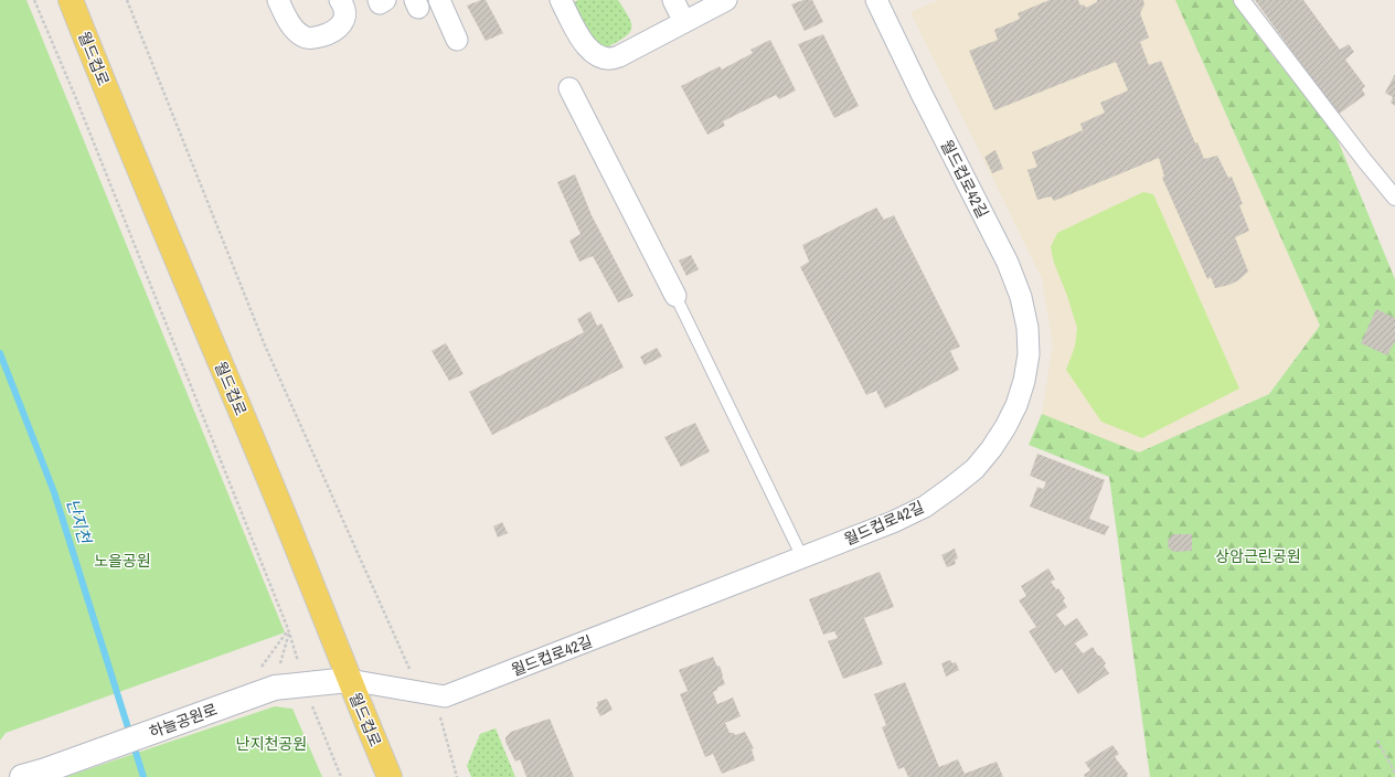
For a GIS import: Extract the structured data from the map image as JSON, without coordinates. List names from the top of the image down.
{
  "streets": {
    "main road": ["월드컵로"],
    "street": ["월드컵로42길", "하늘공원로"]
  },
  "crossings": [
    ["월드컵로", "월드컵로42길"],
    ["월드컵로", "하늘공원로"],
    ["월드컵로42길", "하늘공원로"]
  ],
  "water": ["난지천"],
  "parks": ["상암근린공원", "노을공원", "난지천공원"]
}
